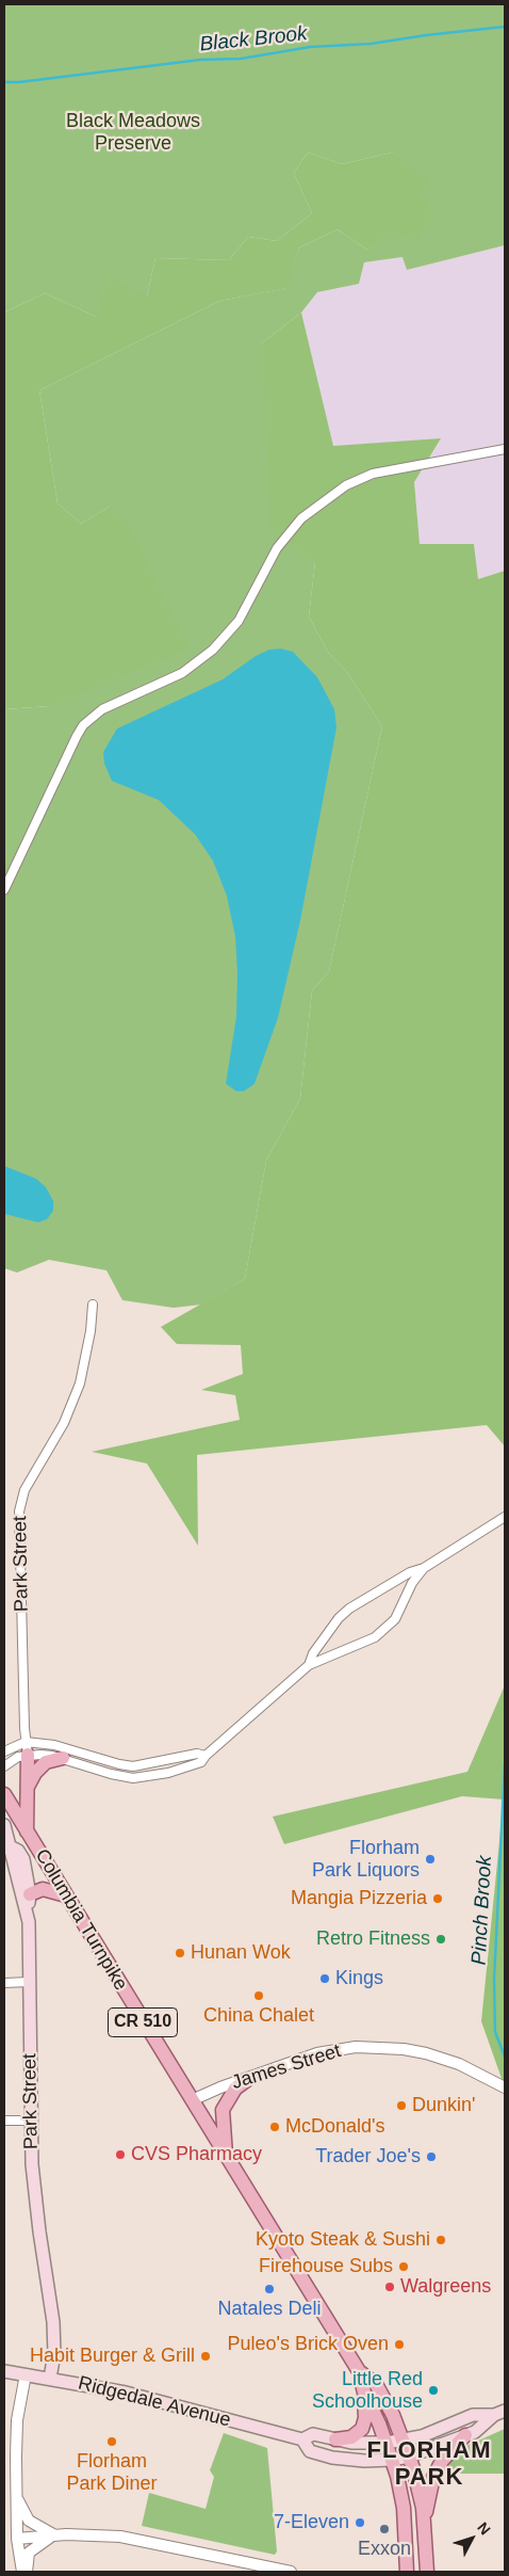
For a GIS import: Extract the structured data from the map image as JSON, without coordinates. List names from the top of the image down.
{
  "streets": {
    "main road": [
      "Park Street",
      "Columbia Turnpike",
      "CR 510",
      "Ridgedale Avenue"
    ],
    "street": ["James Street"]
  },
  "crossings": [
    ["Park Street", "Ridgedale Avenue"],
    ["Columbia Turnpike", "James Street"],
    ["Columbia Turnpike", "Ridgedale Avenue"]
  ],
  "districts": ["FLORHAM PARK"],
  "water": ["Black Brook", "Pinch Brook"],
  "parks": ["Black Meadows Preserve"],
  "places": [
    "Florham Park Liquors",
    "Mangia Pizzeria",
    "Retro Fitness",
    "Hunan Wok",
    "Kings",
    "China Chalet",
    "Dunkin'",
    "McDonald's",
    "CVS Pharmacy",
    "Trader Joe's",
    "Kyoto Steak & Sushi",
    "Firehouse Subs",
    "Walgreens",
    "Natales Deli",
    "Puleo's Brick Oven",
    "Habit Burger & Grill",
    "Little Red Schoolhouse",
    "Florham Park Diner",
    "7-Eleven",
    "Exxon"
  ],
  "north": "top right"
}
